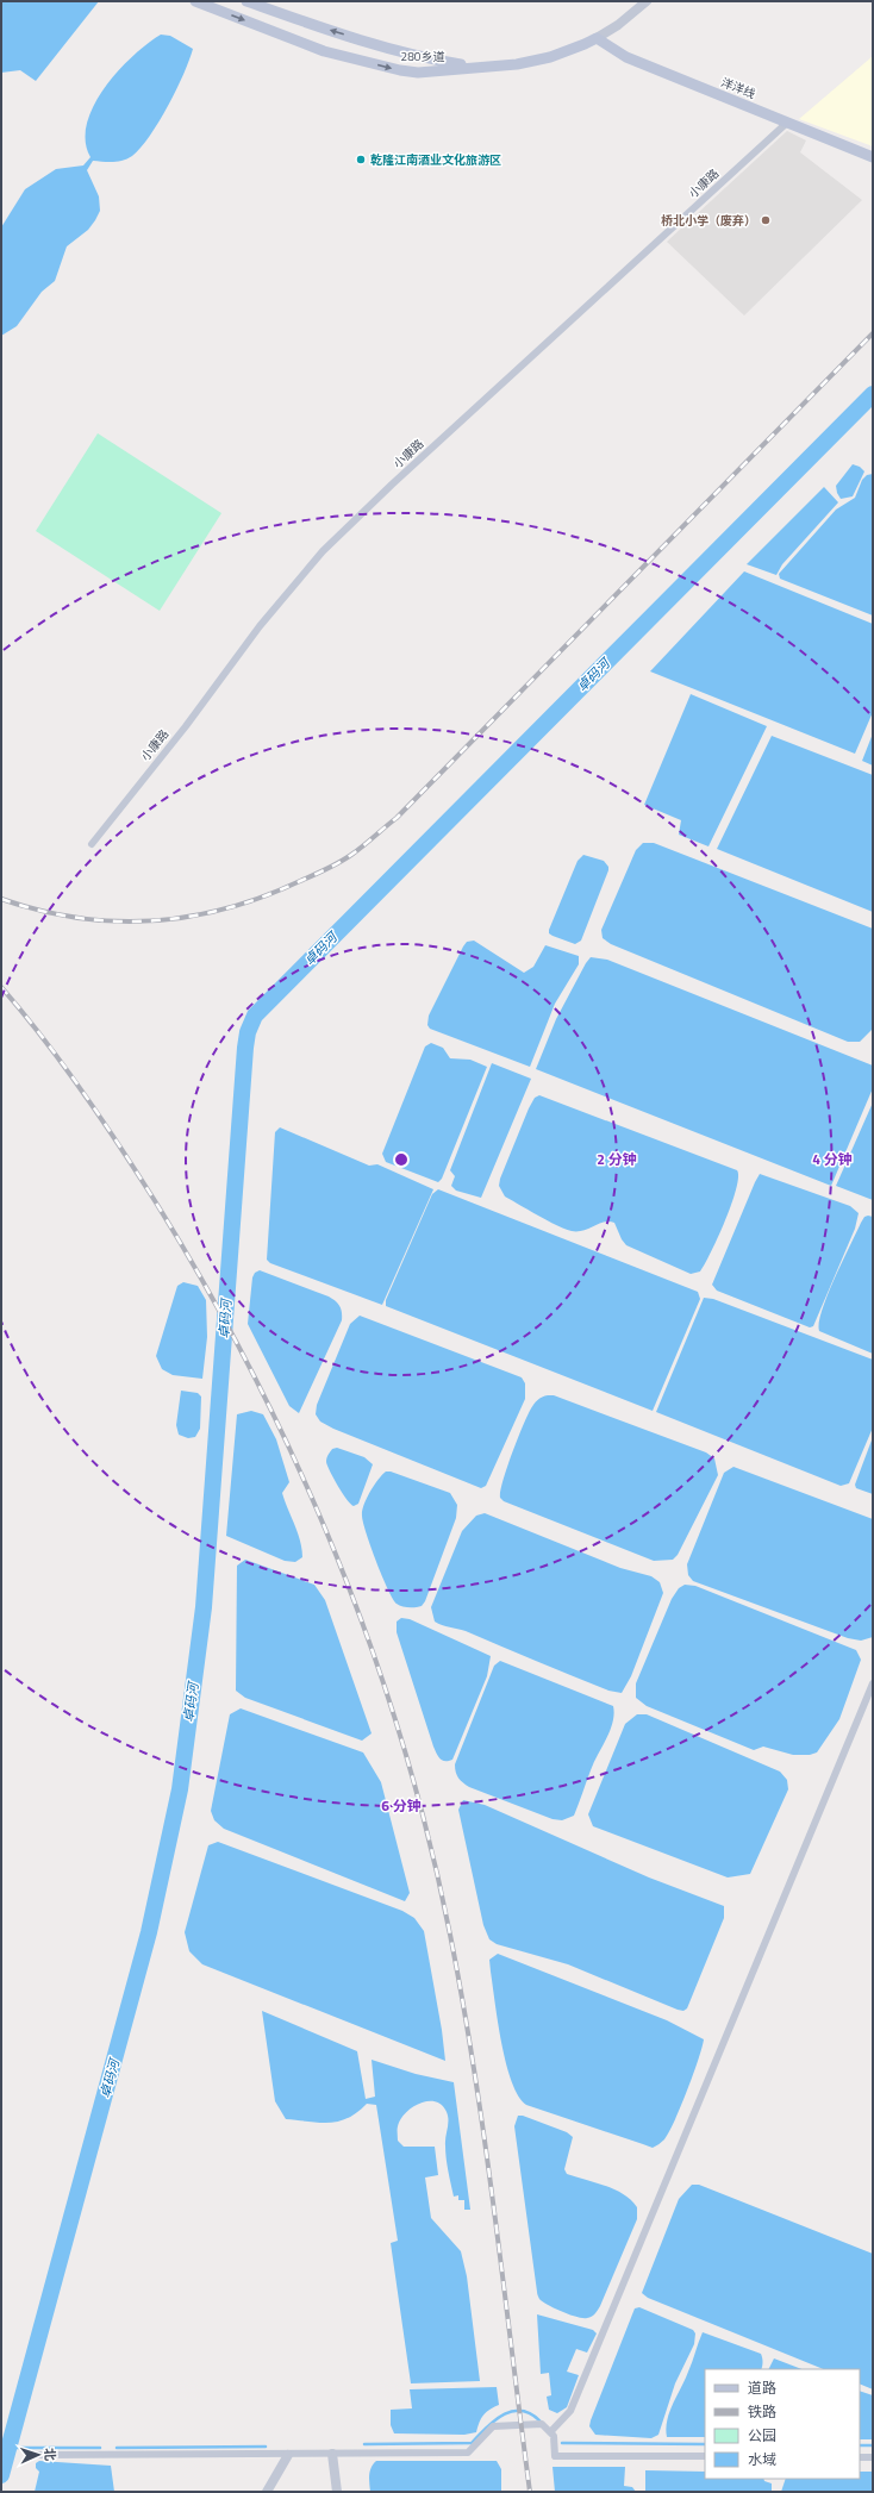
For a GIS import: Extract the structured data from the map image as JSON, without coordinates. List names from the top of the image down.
{
  "streets": {
    "main road": ["280乡道", "洋洋线"],
    "street": ["小康路"]
  },
  "crossings": [
    ["280乡道", "洋洋线"],
    ["洋洋线", "小康路"]
  ],
  "water": ["卓码河"],
  "places": ["乾隆江南酒业文化旅游区", "桥北小学（废弃）"],
  "legend": [
    "道路",
    "铁路",
    "公园",
    "水域"
  ],
  "north": "right",
  "rings": ["2 分钟", "4 分钟", "6 分钟"]
}
